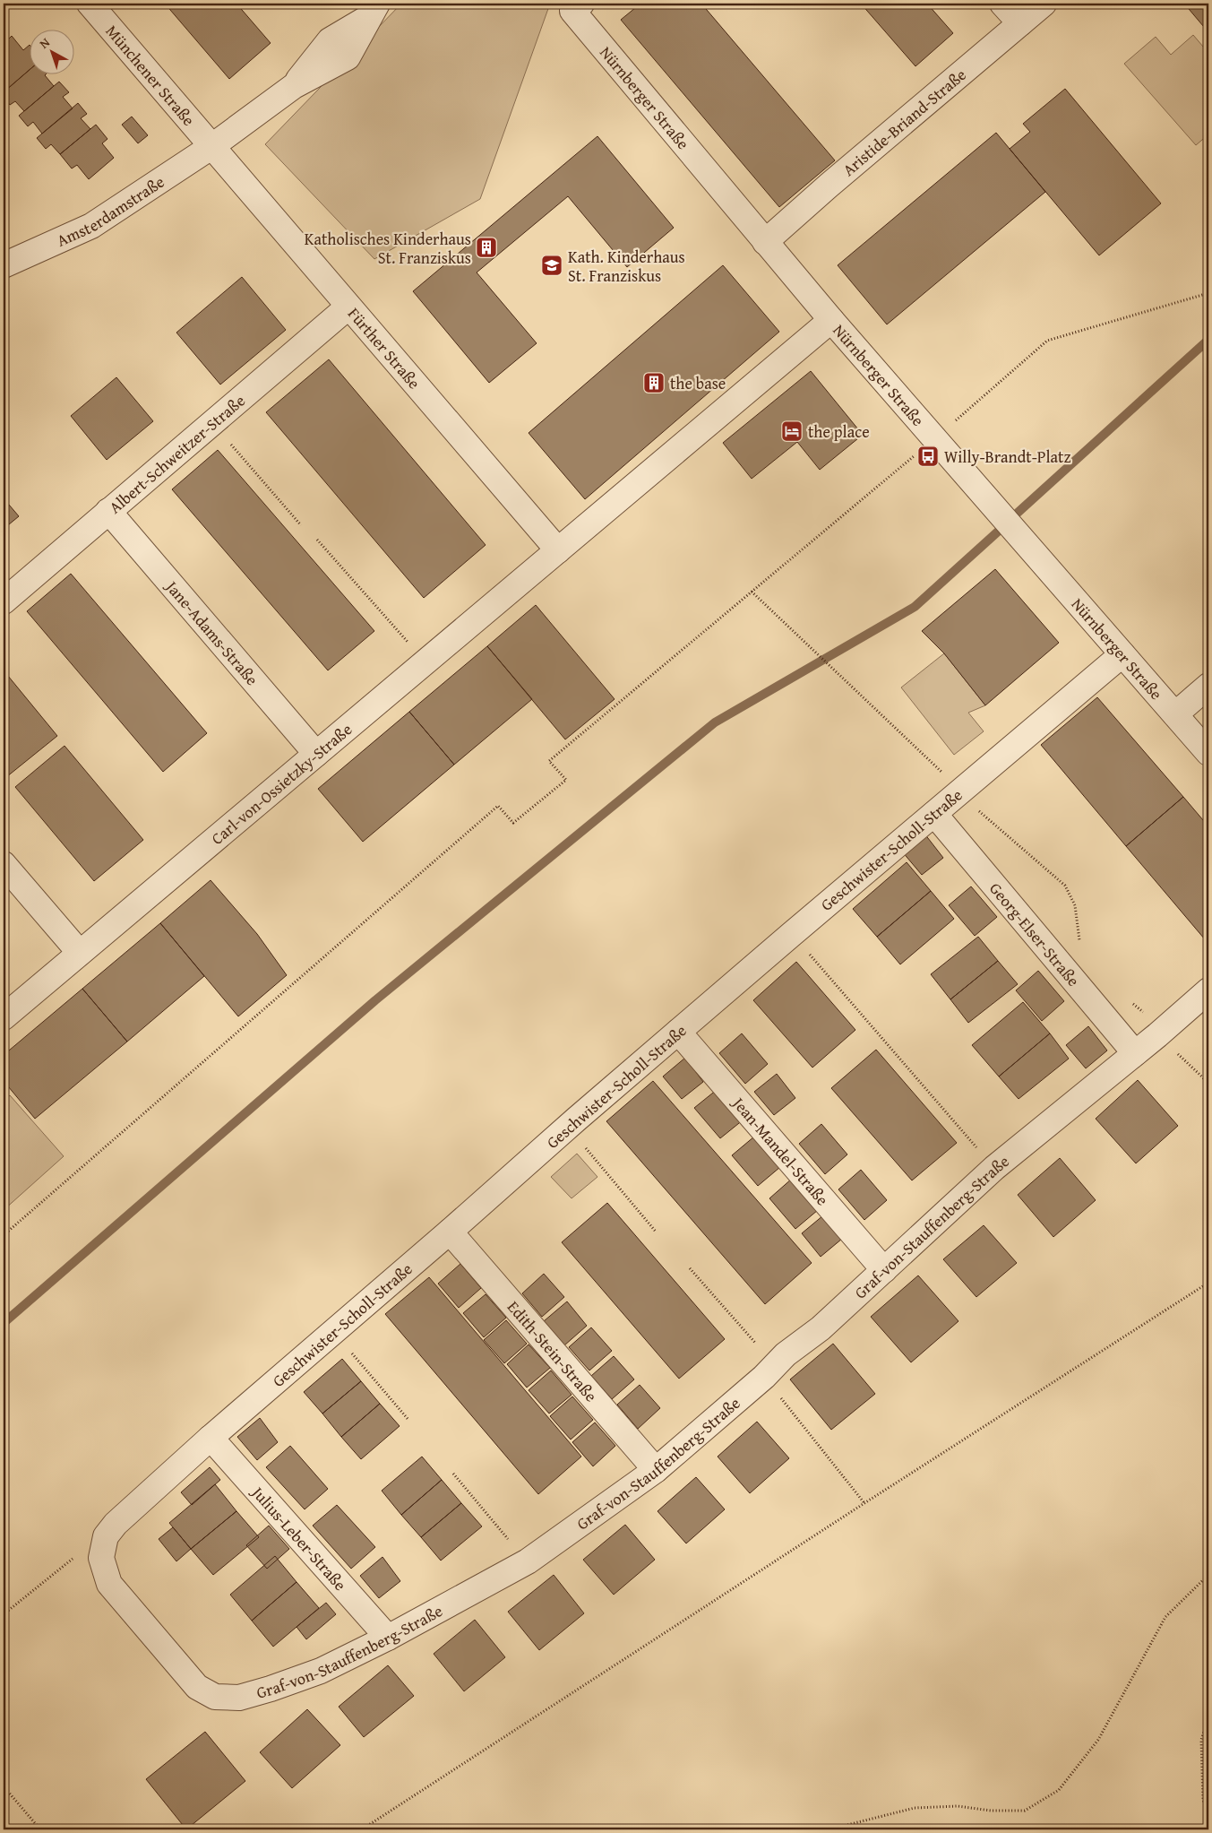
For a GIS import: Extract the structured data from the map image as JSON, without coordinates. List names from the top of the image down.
{
  "streets": {
    "street": [
      "Münchener Straße",
      "Nürnberger Straße",
      "Aristide-Briand-Straße",
      "Amsterdamstraße",
      "Fürther Straße",
      "Albert-Schweitzer-Straße",
      "Jane-Adams-Straße",
      "Carl-von-Ossietzky-Straße",
      "Geschwister-Scholl-Straße",
      "Georg-Elser-Straße",
      "Jean-Mandel-Straße",
      "Graf-von-Stauffenberg-Straße",
      "Edith-Stein-Straße",
      "Julius-Leber-Straße"
    ]
  },
  "crossings": [
    ["Münchener Straße", "Amsterdamstraße"],
    ["Münchener Straße", "Fürther Straße"],
    ["Nürnberger Straße", "Aristide-Briand-Straße"],
    ["Nürnberger Straße", "Geschwister-Scholl-Straße"],
    ["Amsterdamstraße", "Fürther Straße"],
    ["Fürther Straße", "Albert-Schweitzer-Straße"],
    ["Fürther Straße", "Carl-von-Ossietzky-Straße"],
    ["Albert-Schweitzer-Straße", "Jane-Adams-Straße"],
    ["Jane-Adams-Straße", "Carl-von-Ossietzky-Straße"],
    ["Geschwister-Scholl-Straße", "Georg-Elser-Straße"],
    ["Geschwister-Scholl-Straße", "Jean-Mandel-Straße"],
    ["Geschwister-Scholl-Straße", "Graf-von-Stauffenberg-Straße"],
    ["Geschwister-Scholl-Straße", "Edith-Stein-Straße"],
    ["Geschwister-Scholl-Straße", "Julius-Leber-Straße"],
    ["Georg-Elser-Straße", "Graf-von-Stauffenberg-Straße"],
    ["Jean-Mandel-Straße", "Graf-von-Stauffenberg-Straße"],
    ["Graf-von-Stauffenberg-Straße", "Edith-Stein-Straße"],
    ["Graf-von-Stauffenberg-Straße", "Julius-Leber-Straße"]
  ],
  "places": {
    "building": ["Katholisches Kinderhaus St. Franziskus", "the base"],
    "school or university": ["Kath. Kinderhaus St. Franziskus"],
    "hotel": ["the place"],
    "bus stop": ["Willy-Brandt-Platz"]
  },
  "north": "top left"
}
